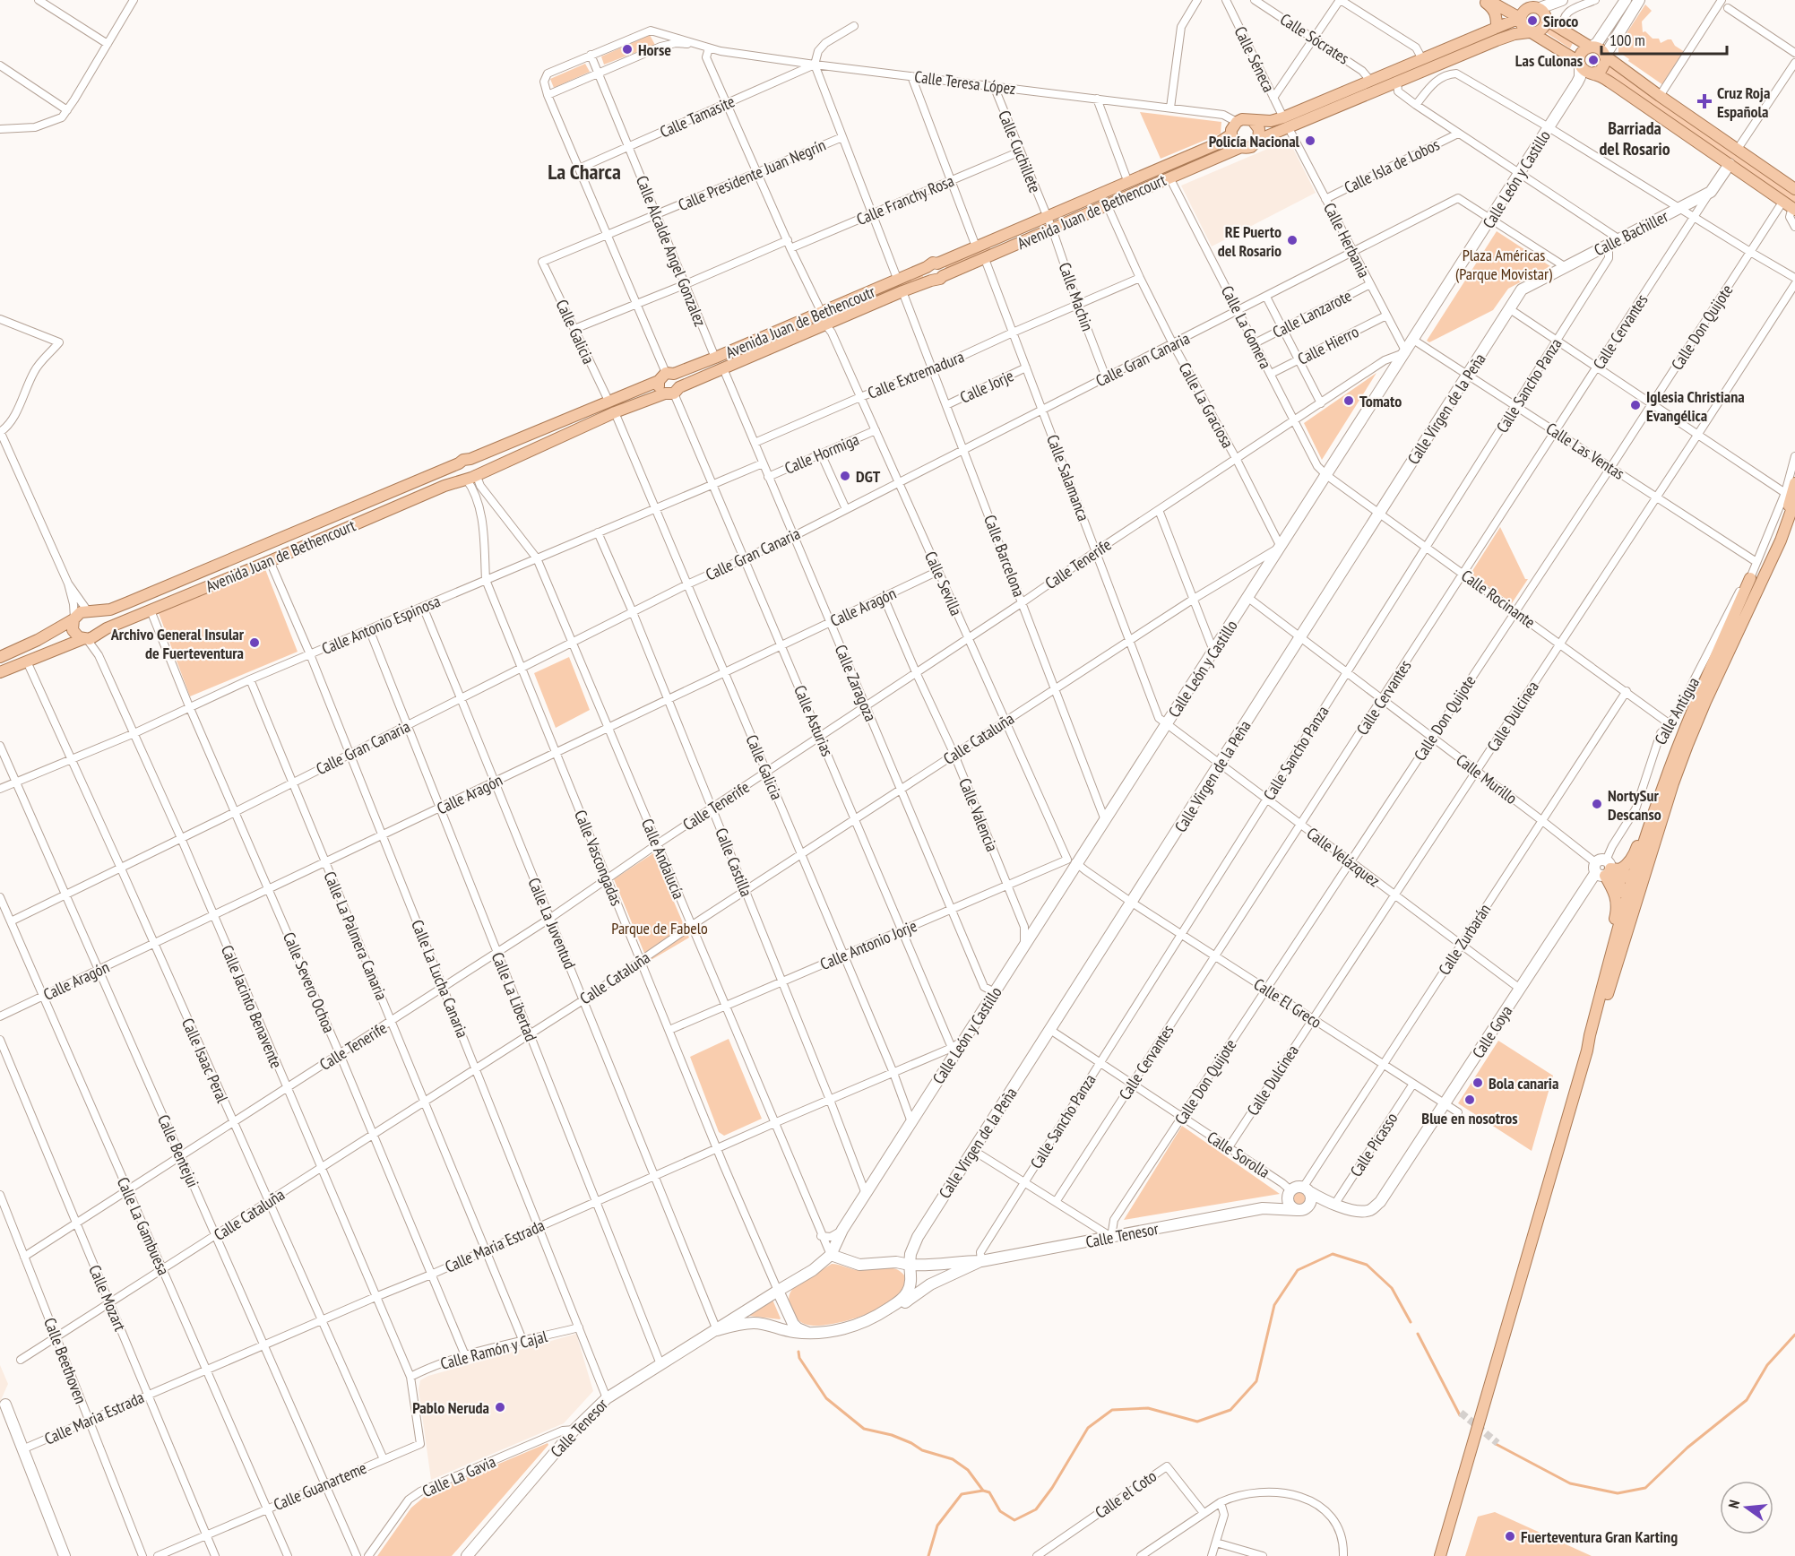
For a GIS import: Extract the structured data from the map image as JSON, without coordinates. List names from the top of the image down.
{
  "streets": {
    "main road": ["Avenida Juan de Bethencourt", "Avenida Juan de Bethencoutr"],
    "street": [
      "Calle Sócrates",
      "Calle Séneca",
      "Calle Teresa López",
      "Calle Tamasite",
      "Calle Cuchillete",
      "Calle Isla de Lobos",
      "Calle Presidente Juan Negrín",
      "Calle León y Castillo",
      "Calle Franchy Rosa",
      "Calle Bachiller",
      "Calle Herbania",
      "Calle Alcalde Angel Gonzalez",
      "Calle Machin",
      "Calle Lanzarote",
      "Calle La Gomera",
      "Calle Don Quijote",
      "Calle Galicia",
      "Calle Cervantes",
      "Calle Hierro",
      "Calle Gran Canaria",
      "Calle Extremadura",
      "Calle Sancho Panza",
      "Calle Jorje",
      "Calle La Graciosa",
      "Calle Virgen de la Peña",
      "Calle Las Ventas",
      "Calle Hormiga",
      "Calle Salamanca",
      "Calle Barcelona",
      "Calle Tenerife",
      "Calle Sevilla",
      "Calle Rocinante",
      "Calle Aragón",
      "Calle Antonio Espinosa",
      "Calle Zaragoza",
      "Calle Antigua",
      "Calle Dulcinea",
      "Calle Asturias",
      "Calle Cataluña",
      "Calle Murillo",
      "Calle Valencia",
      "Calle Velázquez",
      "Calle Vascongadas",
      "Calle Andalucía",
      "Calle Castilla",
      "Calle La Juventud",
      "Calle La Palmera Canaria",
      "Calle Zurbarán",
      "Calle Antonio Jorje",
      "Calle La Lucha Canaria",
      "Calle Severo Ochoa",
      "Calle La Libertad",
      "Calle El Greco",
      "Calle Jacinto Benavente",
      "Calle Goya",
      "Calle Isaac Peral",
      "Calle Picasso",
      "Calle Bentejui",
      "Calle Sorolla",
      "Calle La Gambuesa",
      "Calle Tenesor",
      "Calle Maria Estrada",
      "Calle Mozart",
      "Calle Ramón y Cajal",
      "Calle Beethoven",
      "Calle La Gavia",
      "Calle Guanarteme",
      "Calle el Coto"
    ]
  },
  "crossings": [
    ["Calle Séneca", "Calle Herbania"],
    ["Calle Teresa López", "Calle Tamasite"],
    ["Calle Teresa López", "Calle Cuchillete"],
    ["Calle Teresa López", "Avenida Juan de Bethencourt"],
    ["Calle Teresa López", "Calle Alcalde Angel Gonzalez"],
    ["Calle Tamasite", "Calle Alcalde Angel Gonzalez"],
    ["Calle Cuchillete", "Calle Franchy Rosa"],
    ["Calle Cuchillete", "Avenida Juan de Bethencourt"],
    ["Calle Cuchillete", "Calle Machin"],
    ["Calle Isla de Lobos", "Calle Herbania"],
    ["Calle Presidente Juan Negrín", "Calle Alcalde Angel Gonzalez"],
    ["Calle Presidente Juan Negrín", "Calle Galicia"],
    ["Calle León y Castillo", "Calle Herbania"],
    ["Calle León y Castillo", "Calle La Gomera"],
    ["Calle León y Castillo", "Calle Galicia"],
    ["Calle León y Castillo", "Calle Gran Canaria"],
    ["Calle León y Castillo", "Calle La Graciosa"],
    ["Calle León y Castillo", "Calle Las Ventas"],
    ["Calle León y Castillo", "Calle Salamanca"],
    ["Calle León y Castillo", "Calle Barcelona"],
    ["Calle León y Castillo", "Calle Tenerife"],
    ["Calle León y Castillo", "Calle Sevilla"],
    ["Calle León y Castillo", "Calle Rocinante"],
    ["Calle León y Castillo", "Calle Zaragoza"],
    ["Calle León y Castillo", "Calle Cataluña"],
    ["Calle León y Castillo", "Calle Murillo"],
    ["Calle León y Castillo", "Calle Valencia"],
    ["Calle León y Castillo", "Calle Velázquez"],
    ["Calle León y Castillo", "Calle Andalucía"],
    ["Calle León y Castillo", "Calle Castilla"],
    ["Calle León y Castillo", "Calle Antonio Jorje"],
    ["Calle León y Castillo", "Calle El Greco"],
    ["Calle León y Castillo", "Calle Tenesor"],
    ["Calle León y Castillo", "Calle Maria Estrada"],
    ["Calle Franchy Rosa", "Calle Alcalde Angel Gonzalez"],
    ["Calle Franchy Rosa", "Calle Galicia"],
    ["Avenida Juan de Bethencourt", "Calle Machin"],
    ["Avenida Juan de Bethencourt", "Avenida Juan de Bethencoutr"],
    ["Avenida Juan de Bethencourt", "Calle La Gomera"],
    ["Avenida Juan de Bethencourt", "Calle Galicia"],
    ["Avenida Juan de Bethencourt", "Calle La Graciosa"],
    ["Avenida Juan de Bethencourt", "Calle Salamanca"],
    ["Avenida Juan de Bethencourt", "Calle Asturias"],
    ["Avenida Juan de Bethencourt", "Calle Vascongadas"],
    ["Avenida Juan de Bethencourt", "Calle Andalucía"],
    ["Avenida Juan de Bethencourt", "Calle La Lucha Canaria"],
    ["Avenida Juan de Bethencourt", "Calle Severo Ochoa"],
    ["Avenida Juan de Bethencourt", "Calle Jacinto Benavente"],
    ["Avenida Juan de Bethencourt", "Calle Isaac Peral"],
    ["Calle Bachiller", "Calle Cervantes"],
    ["Calle Bachiller", "Calle Sancho Panza"],
    ["Calle Bachiller", "Calle Virgen de la Peña"],
    ["Calle Herbania", "Calle Lanzarote"],
    ["Calle Herbania", "Calle Hierro"],
    ["Calle Herbania", "Calle Gran Canaria"],
    ["Calle Herbania", "Calle Tenerife"],
    ["Calle Alcalde Angel Gonzalez", "Avenida Juan de Bethencoutr"],
    ["Calle Machin", "Calle Gran Canaria"],
    ["Calle Machin", "Calle Extremadura"],
    ["Calle Lanzarote", "Calle La Gomera"],
    ["Avenida Juan de Bethencoutr", "Calle Barcelona"],
    ["Avenida Juan de Bethencoutr", "Calle Sevilla"],
    ["Avenida Juan de Bethencoutr", "Calle Zaragoza"],
    ["Avenida Juan de Bethencoutr", "Calle Asturias"],
    ["Calle La Gomera", "Calle Hierro"],
    ["Calle La Gomera", "Calle Gran Canaria"],
    ["Calle La Gomera", "Calle Tenerife"],
    ["Calle La Gomera", "Calle Rocinante"],
    ["Calle Don Quijote", "Calle Las Ventas"],
    ["Calle Don Quijote", "Calle Rocinante"],
    ["Calle Don Quijote", "Calle Murillo"],
    ["Calle Don Quijote", "Calle Velázquez"],
    ["Calle Don Quijote", "Calle El Greco"],
    ["Calle Don Quijote", "Calle Sorolla"],
    ["Calle Don Quijote", "Calle Tenesor"],
    ["Calle Galicia", "Calle Gran Canaria"],
    ["Calle Galicia", "Calle Tenerife"],
    ["Calle Galicia", "Calle Aragón"],
    ["Calle Galicia", "Calle Antonio Espinosa"],
    ["Calle Galicia", "Calle Cataluña"],
    ["Calle Galicia", "Calle Antonio Jorje"],
    ["Calle Galicia", "Calle Maria Estrada"],
    ["Calle Cervantes", "Calle Las Ventas"],
    ["Calle Cervantes", "Calle Rocinante"],
    ["Calle Cervantes", "Calle Murillo"],
    ["Calle Cervantes", "Calle Velázquez"],
    ["Calle Cervantes", "Calle El Greco"],
    ["Calle Cervantes", "Calle Sorolla"],
    ["Calle Gran Canaria", "Calle La Graciosa"],
    ["Calle Gran Canaria", "Calle Salamanca"],
    ["Calle Gran Canaria", "Calle Barcelona"],
    ["Calle Gran Canaria", "Calle Sevilla"],
    ["Calle Gran Canaria", "Calle Zaragoza"],
    ["Calle Gran Canaria", "Calle Asturias"],
    ["Calle Gran Canaria", "Calle Vascongadas"],
    ["Calle Gran Canaria", "Calle Andalucía"],
    ["Calle Gran Canaria", "Calle Castilla"],
    ["Calle Gran Canaria", "Calle La Juventud"],
    ["Calle Gran Canaria", "Calle La Palmera Canaria"],
    ["Calle Gran Canaria", "Calle La Lucha Canaria"],
    ["Calle Gran Canaria", "Calle Severo Ochoa"],
    ["Calle Gran Canaria", "Calle La Libertad"],
    ["Calle Gran Canaria", "Calle Jacinto Benavente"],
    ["Calle Gran Canaria", "Calle Isaac Peral"],
    ["Calle Gran Canaria", "Calle Bentejui"],
    ["Calle Gran Canaria", "Calle La Gambuesa"],
    ["Calle Extremadura", "Calle La Graciosa"],
    ["Calle Extremadura", "Calle Salamanca"],
    ["Calle Extremadura", "Calle Barcelona"],
    ["Calle Extremadura", "Calle Sevilla"],
    ["Calle Extremadura", "Calle Zaragoza"],
    ["Calle Sancho Panza", "Calle Las Ventas"],
    ["Calle Sancho Panza", "Calle Rocinante"],
    ["Calle Sancho Panza", "Calle Murillo"],
    ["Calle Sancho Panza", "Calle Velázquez"],
    ["Calle Sancho Panza", "Calle El Greco"],
    ["Calle Sancho Panza", "Calle Sorolla"],
    ["Calle Sancho Panza", "Calle Tenesor"],
    ["Calle Jorje", "Calle Salamanca"],
    ["Calle Jorje", "Calle Barcelona"],
    ["Calle La Graciosa", "Calle Tenerife"],
    ["Calle La Graciosa", "Calle Cataluña"],
    ["Calle Virgen de la Peña", "Calle Las Ventas"],
    ["Calle Virgen de la Peña", "Calle Rocinante"],
    ["Calle Virgen de la Peña", "Calle Murillo"],
    ["Calle Virgen de la Peña", "Calle Velázquez"],
    ["Calle Virgen de la Peña", "Calle El Greco"],
    ["Calle Virgen de la Peña", "Calle Sorolla"],
    ["Calle Virgen de la Peña", "Calle Tenesor"],
    ["Calle Las Ventas", "Calle Dulcinea"],
    ["Calle Hormiga", "Calle Sevilla"],
    ["Calle Hormiga", "Calle Zaragoza"],
    ["Calle Salamanca", "Calle Tenerife"],
    ["Calle Salamanca", "Calle Cataluña"],
    ["Calle Salamanca", "Calle Velázquez"],
    ["Calle Barcelona", "Calle Tenerife"],
    ["Calle Barcelona", "Calle Cataluña"],
    ["Calle Tenerife", "Calle Sevilla"],
    ["Calle Tenerife", "Calle Zaragoza"],
    ["Calle Tenerife", "Calle Asturias"],
    ["Calle Tenerife", "Calle Valencia"],
    ["Calle Tenerife", "Calle Vascongadas"],
    ["Calle Tenerife", "Calle Andalucía"],
    ["Calle Tenerife", "Calle Castilla"],
    ["Calle Tenerife", "Calle La Juventud"],
    ["Calle Tenerife", "Calle La Palmera Canaria"],
    ["Calle Tenerife", "Calle La Lucha Canaria"],
    ["Calle Tenerife", "Calle Severo Ochoa"],
    ["Calle Tenerife", "Calle La Libertad"],
    ["Calle Tenerife", "Calle Jacinto Benavente"],
    ["Calle Tenerife", "Calle Isaac Peral"],
    ["Calle Tenerife", "Calle Bentejui"],
    ["Calle Tenerife", "Calle La Gambuesa"],
    ["Calle Tenerife", "Calle Mozart"],
    ["Calle Tenerife", "Calle Beethoven"],
    ["Calle Sevilla", "Calle Aragón"],
    ["Calle Sevilla", "Calle Cataluña"],
    ["Calle Sevilla", "Calle Antonio Jorje"],
    ["Calle Sevilla", "Calle El Greco"],
    ["Calle Rocinante", "Calle Antigua"],
    ["Calle Rocinante", "Calle Dulcinea"],
    ["Calle Rocinante", "Calle Zurbarán"],
    ["Calle Aragón", "Calle Zaragoza"],
    ["Calle Aragón", "Calle Asturias"],
    ["Calle Aragón", "Calle Valencia"],
    ["Calle Aragón", "Calle Vascongadas"],
    ["Calle Aragón", "Calle Andalucía"],
    ["Calle Aragón", "Calle Castilla"],
    ["Calle Aragón", "Calle La Juventud"],
    ["Calle Aragón", "Calle La Palmera Canaria"],
    ["Calle Aragón", "Calle La Lucha Canaria"],
    ["Calle Aragón", "Calle Severo Ochoa"],
    ["Calle Aragón", "Calle La Libertad"],
    ["Calle Aragón", "Calle Jacinto Benavente"],
    ["Calle Aragón", "Calle Isaac Peral"],
    ["Calle Aragón", "Calle Bentejui"],
    ["Calle Aragón", "Calle La Gambuesa"],
    ["Calle Antonio Espinosa", "Calle Zaragoza"],
    ["Calle Antonio Espinosa", "Calle Asturias"],
    ["Calle Antonio Espinosa", "Calle Vascongadas"],
    ["Calle Antonio Espinosa", "Calle Andalucía"],
    ["Calle Antonio Espinosa", "Calle Castilla"],
    ["Calle Antonio Espinosa", "Calle La Juventud"],
    ["Calle Antonio Espinosa", "Calle La Palmera Canaria"],
    ["Calle Antonio Espinosa", "Calle La Lucha Canaria"],
    ["Calle Antonio Espinosa", "Calle Severo Ochoa"],
    ["Calle Antonio Espinosa", "Calle La Libertad"],
    ["Calle Antonio Espinosa", "Calle Jacinto Benavente"],
    ["Calle Antonio Espinosa", "Calle Isaac Peral"],
    ["Calle Antonio Espinosa", "Calle Bentejui"],
    ["Calle Zaragoza", "Calle Cataluña"],
    ["Calle Zaragoza", "Calle Antonio Jorje"],
    ["Calle Antigua", "Calle Murillo"],
    ["Calle Antigua", "Calle Goya"],
    ["Calle Dulcinea", "Calle Murillo"],
    ["Calle Dulcinea", "Calle Velázquez"],
    ["Calle Dulcinea", "Calle El Greco"],
    ["Calle Dulcinea", "Calle Sorolla"],
    ["Calle Asturias", "Calle Cataluña"],
    ["Calle Asturias", "Calle Antonio Jorje"],
    ["Calle Asturias", "Calle Maria Estrada"],
    ["Calle Cataluña", "Calle Valencia"],
    ["Calle Cataluña", "Calle Vascongadas"],
    ["Calle Cataluña", "Calle Andalucía"],
    ["Calle Cataluña", "Calle Castilla"],
    ["Calle Cataluña", "Calle La Juventud"],
    ["Calle Cataluña", "Calle La Palmera Canaria"],
    ["Calle Cataluña", "Calle La Lucha Canaria"],
    ["Calle Cataluña", "Calle Severo Ochoa"],
    ["Calle Cataluña", "Calle La Libertad"],
    ["Calle Cataluña", "Calle Jacinto Benavente"],
    ["Calle Cataluña", "Calle Isaac Peral"],
    ["Calle Cataluña", "Calle Bentejui"],
    ["Calle Cataluña", "Calle La Gambuesa"],
    ["Calle Cataluña", "Calle Mozart"],
    ["Calle Cataluña", "Calle Beethoven"],
    ["Calle Murillo", "Calle Zurbarán"],
    ["Calle Murillo", "Calle Goya"],
    ["Calle Valencia", "Calle Antonio Jorje"],
    ["Calle Velázquez", "Calle Zurbarán"],
    ["Calle Velázquez", "Calle Goya"],
    ["Calle Vascongadas", "Calle Andalucía"],
    ["Calle Vascongadas", "Calle Antonio Jorje"],
    ["Calle Vascongadas", "Calle Tenesor"],
    ["Calle Vascongadas", "Calle Maria Estrada"],
    ["Calle Andalucía", "Calle Antonio Jorje"],
    ["Calle Andalucía", "Calle Tenesor"],
    ["Calle Andalucía", "Calle Maria Estrada"],
    ["Calle Castilla", "Calle Antonio Jorje"],
    ["Calle Castilla", "Calle Maria Estrada"],
    ["Calle La Juventud", "Calle Tenesor"],
    ["Calle La Juventud", "Calle Maria Estrada"],
    ["Calle La Palmera Canaria", "Calle Maria Estrada"],
    ["Calle La Palmera Canaria", "Calle Ramón y Cajal"],
    ["Calle Zurbarán", "Calle El Greco"],
    ["Calle Zurbarán", "Calle Goya"],
    ["Calle Zurbarán", "Calle Sorolla"],
    ["Calle Zurbarán", "Calle Tenesor"],
    ["Calle Antonio Jorje", "Calle El Greco"],
    ["Calle La Lucha Canaria", "Calle Tenesor"],
    ["Calle La Lucha Canaria", "Calle Maria Estrada"],
    ["Calle La Lucha Canaria", "Calle Ramón y Cajal"],
    ["Calle Severo Ochoa", "Calle Maria Estrada"],
    ["Calle Severo Ochoa", "Calle Ramón y Cajal"],
    ["Calle La Libertad", "Calle Tenesor"],
    ["Calle La Libertad", "Calle Maria Estrada"],
    ["Calle El Greco", "Calle Goya"],
    ["Calle El Greco", "Calle Picasso"],
    ["Calle Jacinto Benavente", "Calle Maria Estrada"],
    ["Calle Jacinto Benavente", "Calle Ramón y Cajal"],
    ["Calle Jacinto Benavente", "Calle Guanarteme"],
    ["Calle Goya", "Calle Picasso"],
    ["Calle Goya", "Calle Sorolla"],
    ["Calle Goya", "Calle Tenesor"],
    ["Calle Isaac Peral", "Calle Maria Estrada"],
    ["Calle Isaac Peral", "Calle Guanarteme"],
    ["Calle Bentejui", "Calle Maria Estrada"],
    ["Calle Bentejui", "Calle Guanarteme"],
    ["Calle Sorolla", "Calle Tenesor"],
    ["Calle La Gambuesa", "Calle Maria Estrada"],
    ["Calle La Gambuesa", "Calle Guanarteme"],
    ["Calle Tenesor", "Calle La Gavia"],
    ["Calle Maria Estrada", "Calle Mozart"],
    ["Calle Maria Estrada", "Calle Beethoven"],
    ["Calle Mozart", "Calle Guanarteme"],
    ["Calle Ramón y Cajal", "Calle Guanarteme"]
  ],
  "districts": ["Barriada del Rosario", "La Charca"],
  "parks": ["Plaza Américas (Parque Movistar)", "Parque de Fabelo"],
  "places": {
    "other": [
      "Siroco",
      "Horse",
      "Las Culonas",
      "Policía Nacional",
      "RE Puerto del Rosario",
      "Tomato",
      "Iglesia Christiana Evangélica",
      "DGT",
      "Archivo General Insular de Fuerteventura",
      "NortySur Descanso",
      "Bola canaria",
      "Blue en nosotros",
      "Pablo Neruda",
      "Fuerteventura Gran Karting"
    ],
    "health": ["Cruz Roja Española"]
  },
  "scale_bar": "100 m",
  "north": "left"
}
